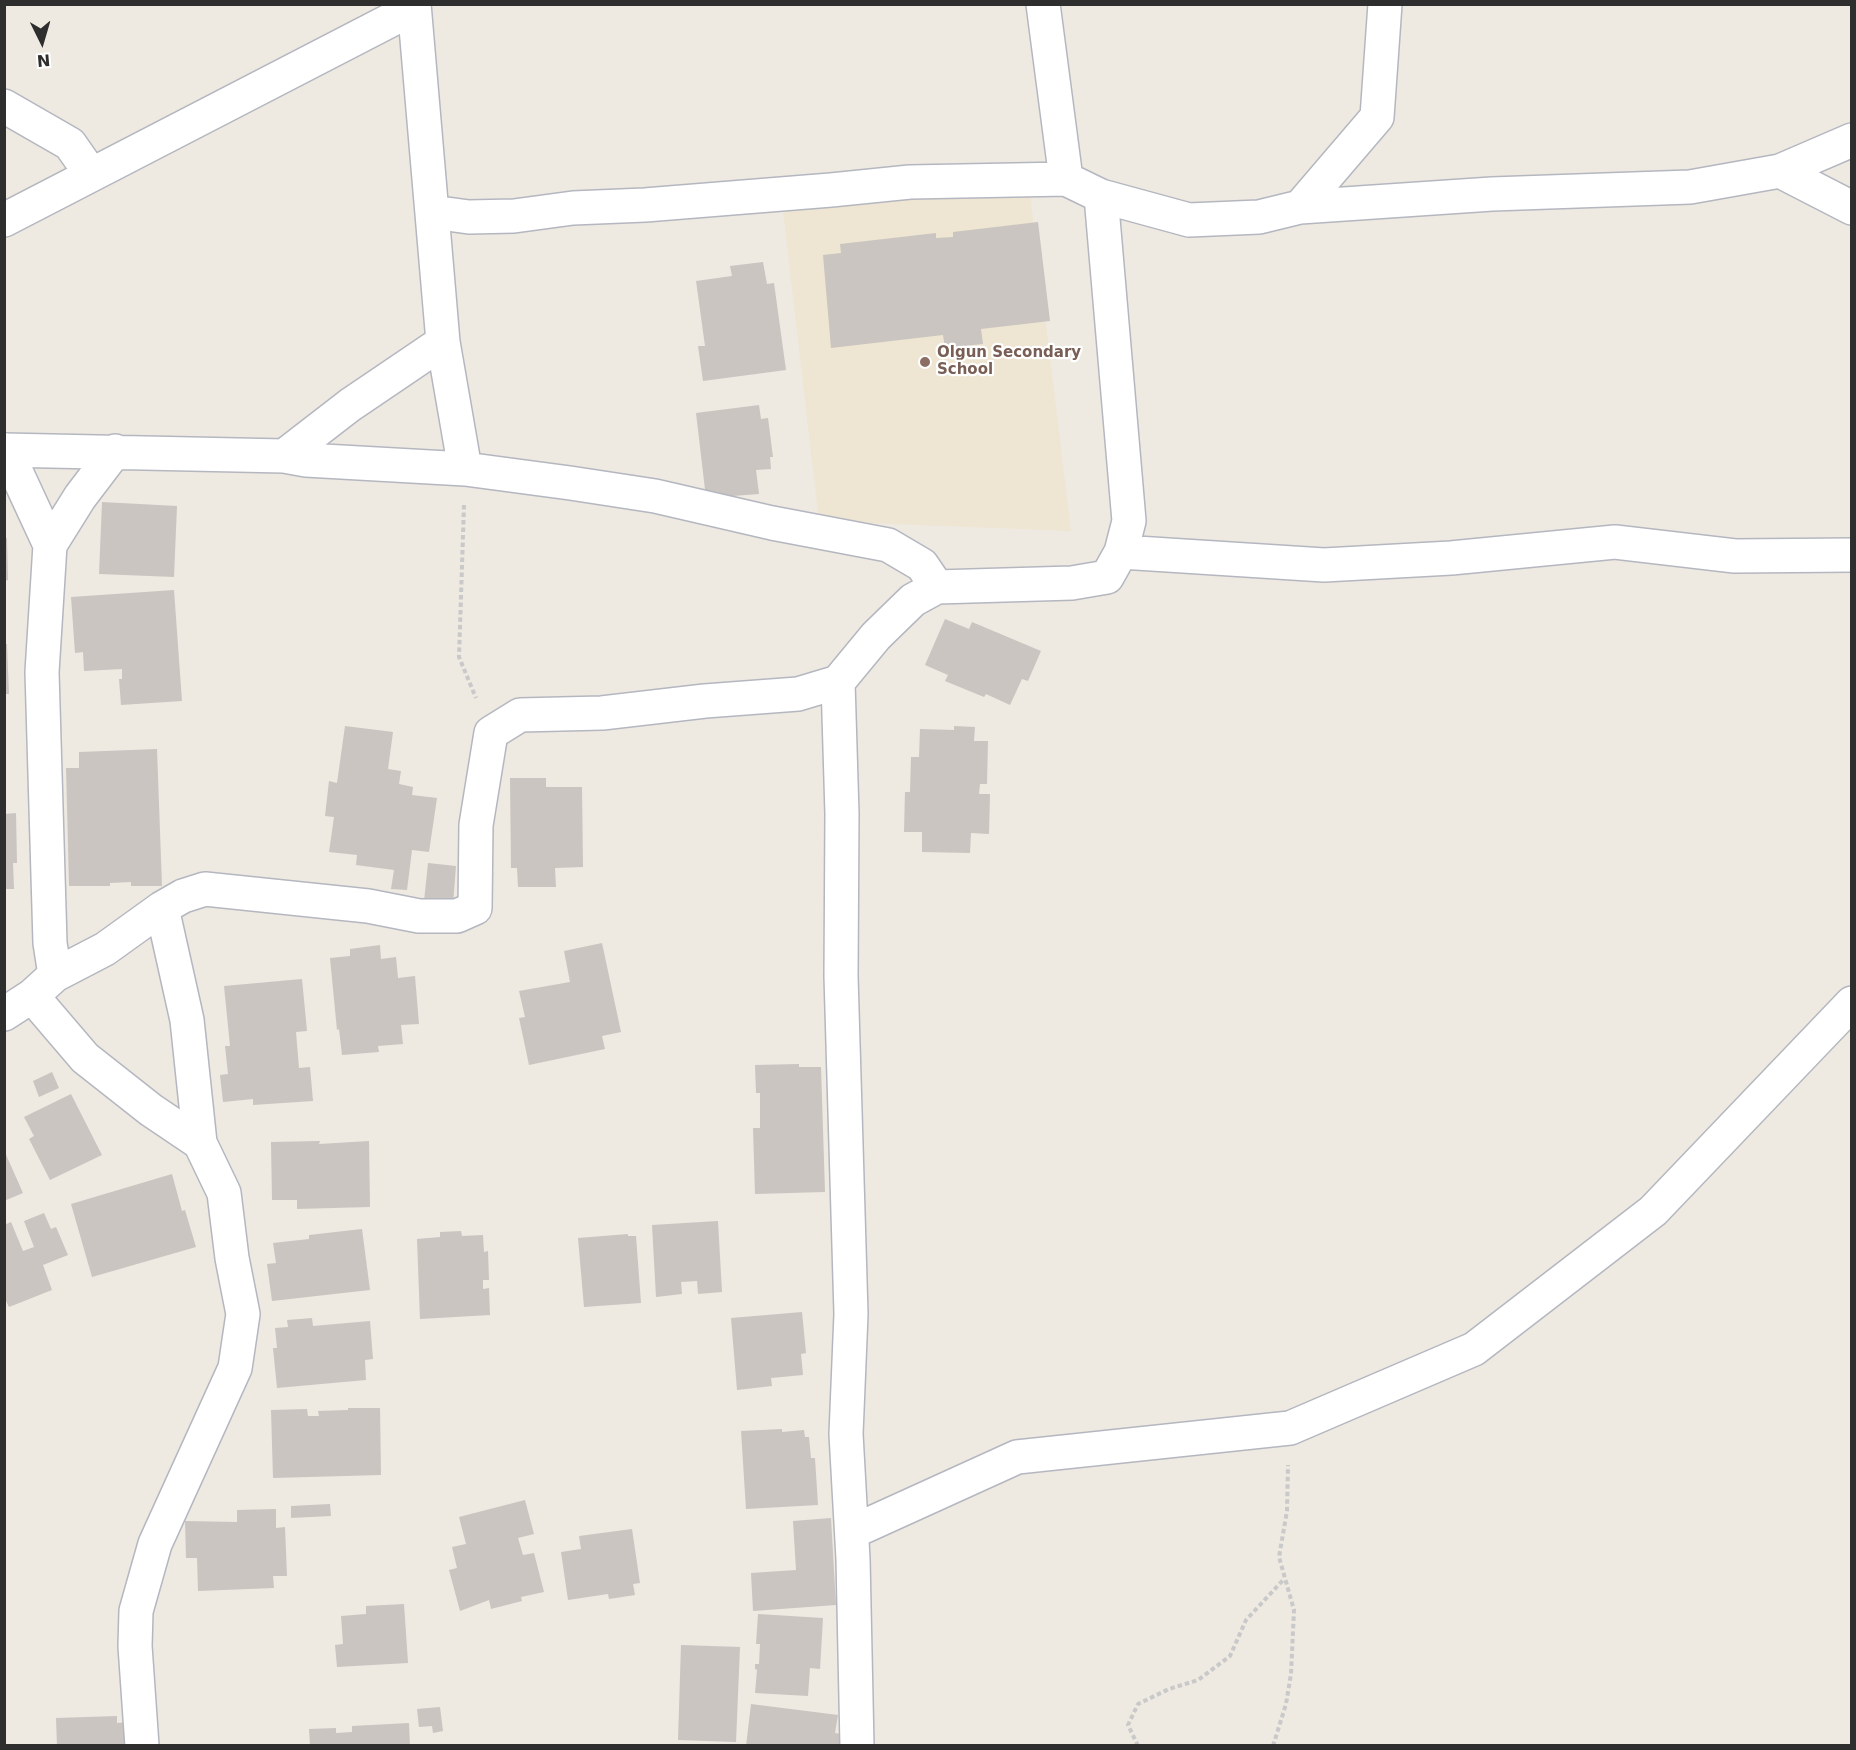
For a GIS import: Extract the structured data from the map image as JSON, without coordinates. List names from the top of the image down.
{
  "places": ["Olgun Secondary School"],
  "north": "bottom"
}
